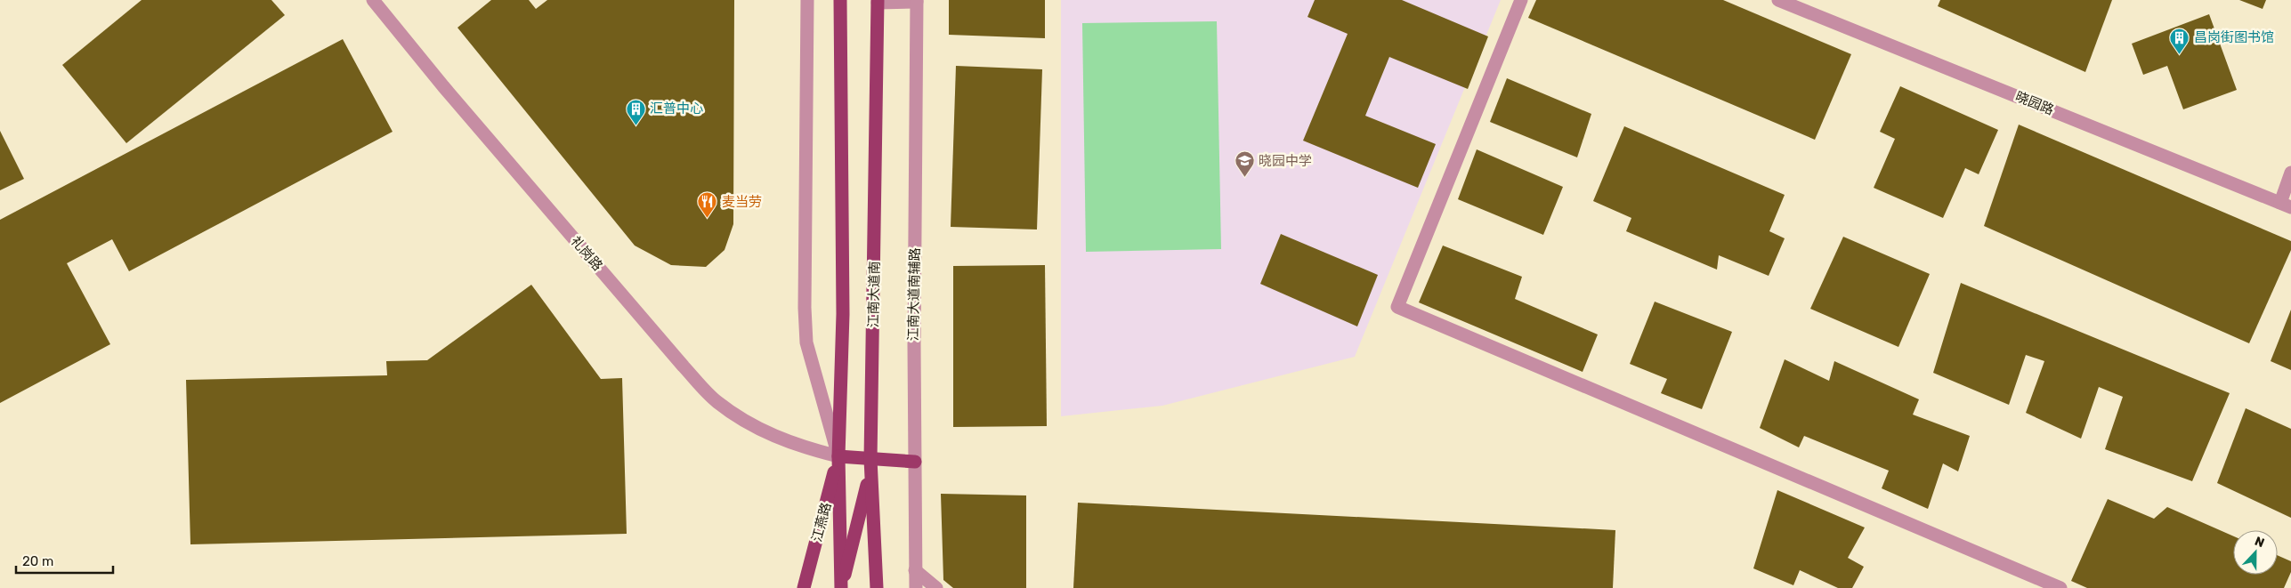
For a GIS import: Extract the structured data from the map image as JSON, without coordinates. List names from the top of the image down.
{
  "streets": {
    "main road": ["江南大道南", "江燕路"],
    "street": ["晓园路", "礼岗路", "江南大道南辅路"]
  },
  "crossings": [
    ["礼岗路", "江燕路"]
  ],
  "places": {
    "building": ["昌岗街图书馆", "汇普中心"],
    "school or university": ["晓园中学"],
    "restaurant": ["麦当劳"]
  },
  "scale_bar": "20 m",
  "north": "top"
}
